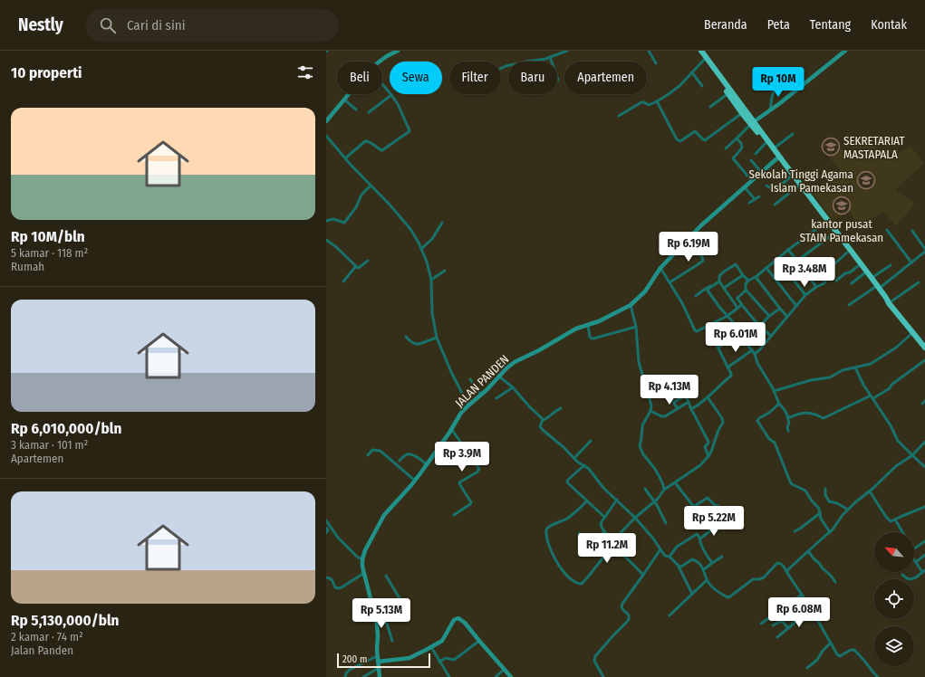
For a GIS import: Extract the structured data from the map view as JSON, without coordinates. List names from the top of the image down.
{
  "streets": {
    "street": ["JALAN PANDEN"]
  },
  "places": {
    "school or university": ["SEKRETARIAT MASTAPALA", "Sekolah Tinggi Agama Islam Pamekasan", "kantor pusat STAIN Pamekasan"]
  },
  "scale_bar": "200 m",
  "north": "top left",
  "page": {
    "header": "Nestly",
    "search": "Cari di sini",
    "nav": [
      "Beranda",
      "Peta",
      "Tentang",
      "Kontak"
    ],
    "heading": "10 properti",
    "chip": [
      "Beli",
      "Sewa",
      "Filter",
      "Baru",
      "Apartemen"
    ],
    "price": [
      "Rp 10M",
      "Rp 6.19M",
      "Rp 3.48M",
      "Rp 6.01M",
      "Rp 4.13M",
      "Rp 3.9M",
      "Rp 5.22M",
      "Rp 11.2M",
      "Rp 6.08M",
      "Rp 5.13M"
    ],
    "list": [
      {
        "name": "Rp 10M/bln",
        "note": "5 kamar · 118 m² · Rumah"
      },
      {
        "name": "Rp 6,010,000/bln",
        "note": "3 kamar · 101 m² · Apartemen"
      },
      {
        "name": "Rp 5,130,000/bln",
        "note": "2 kamar · 74 m² · Jalan Panden"
      }
    ],
    "scale": "200 m"
  }
}
